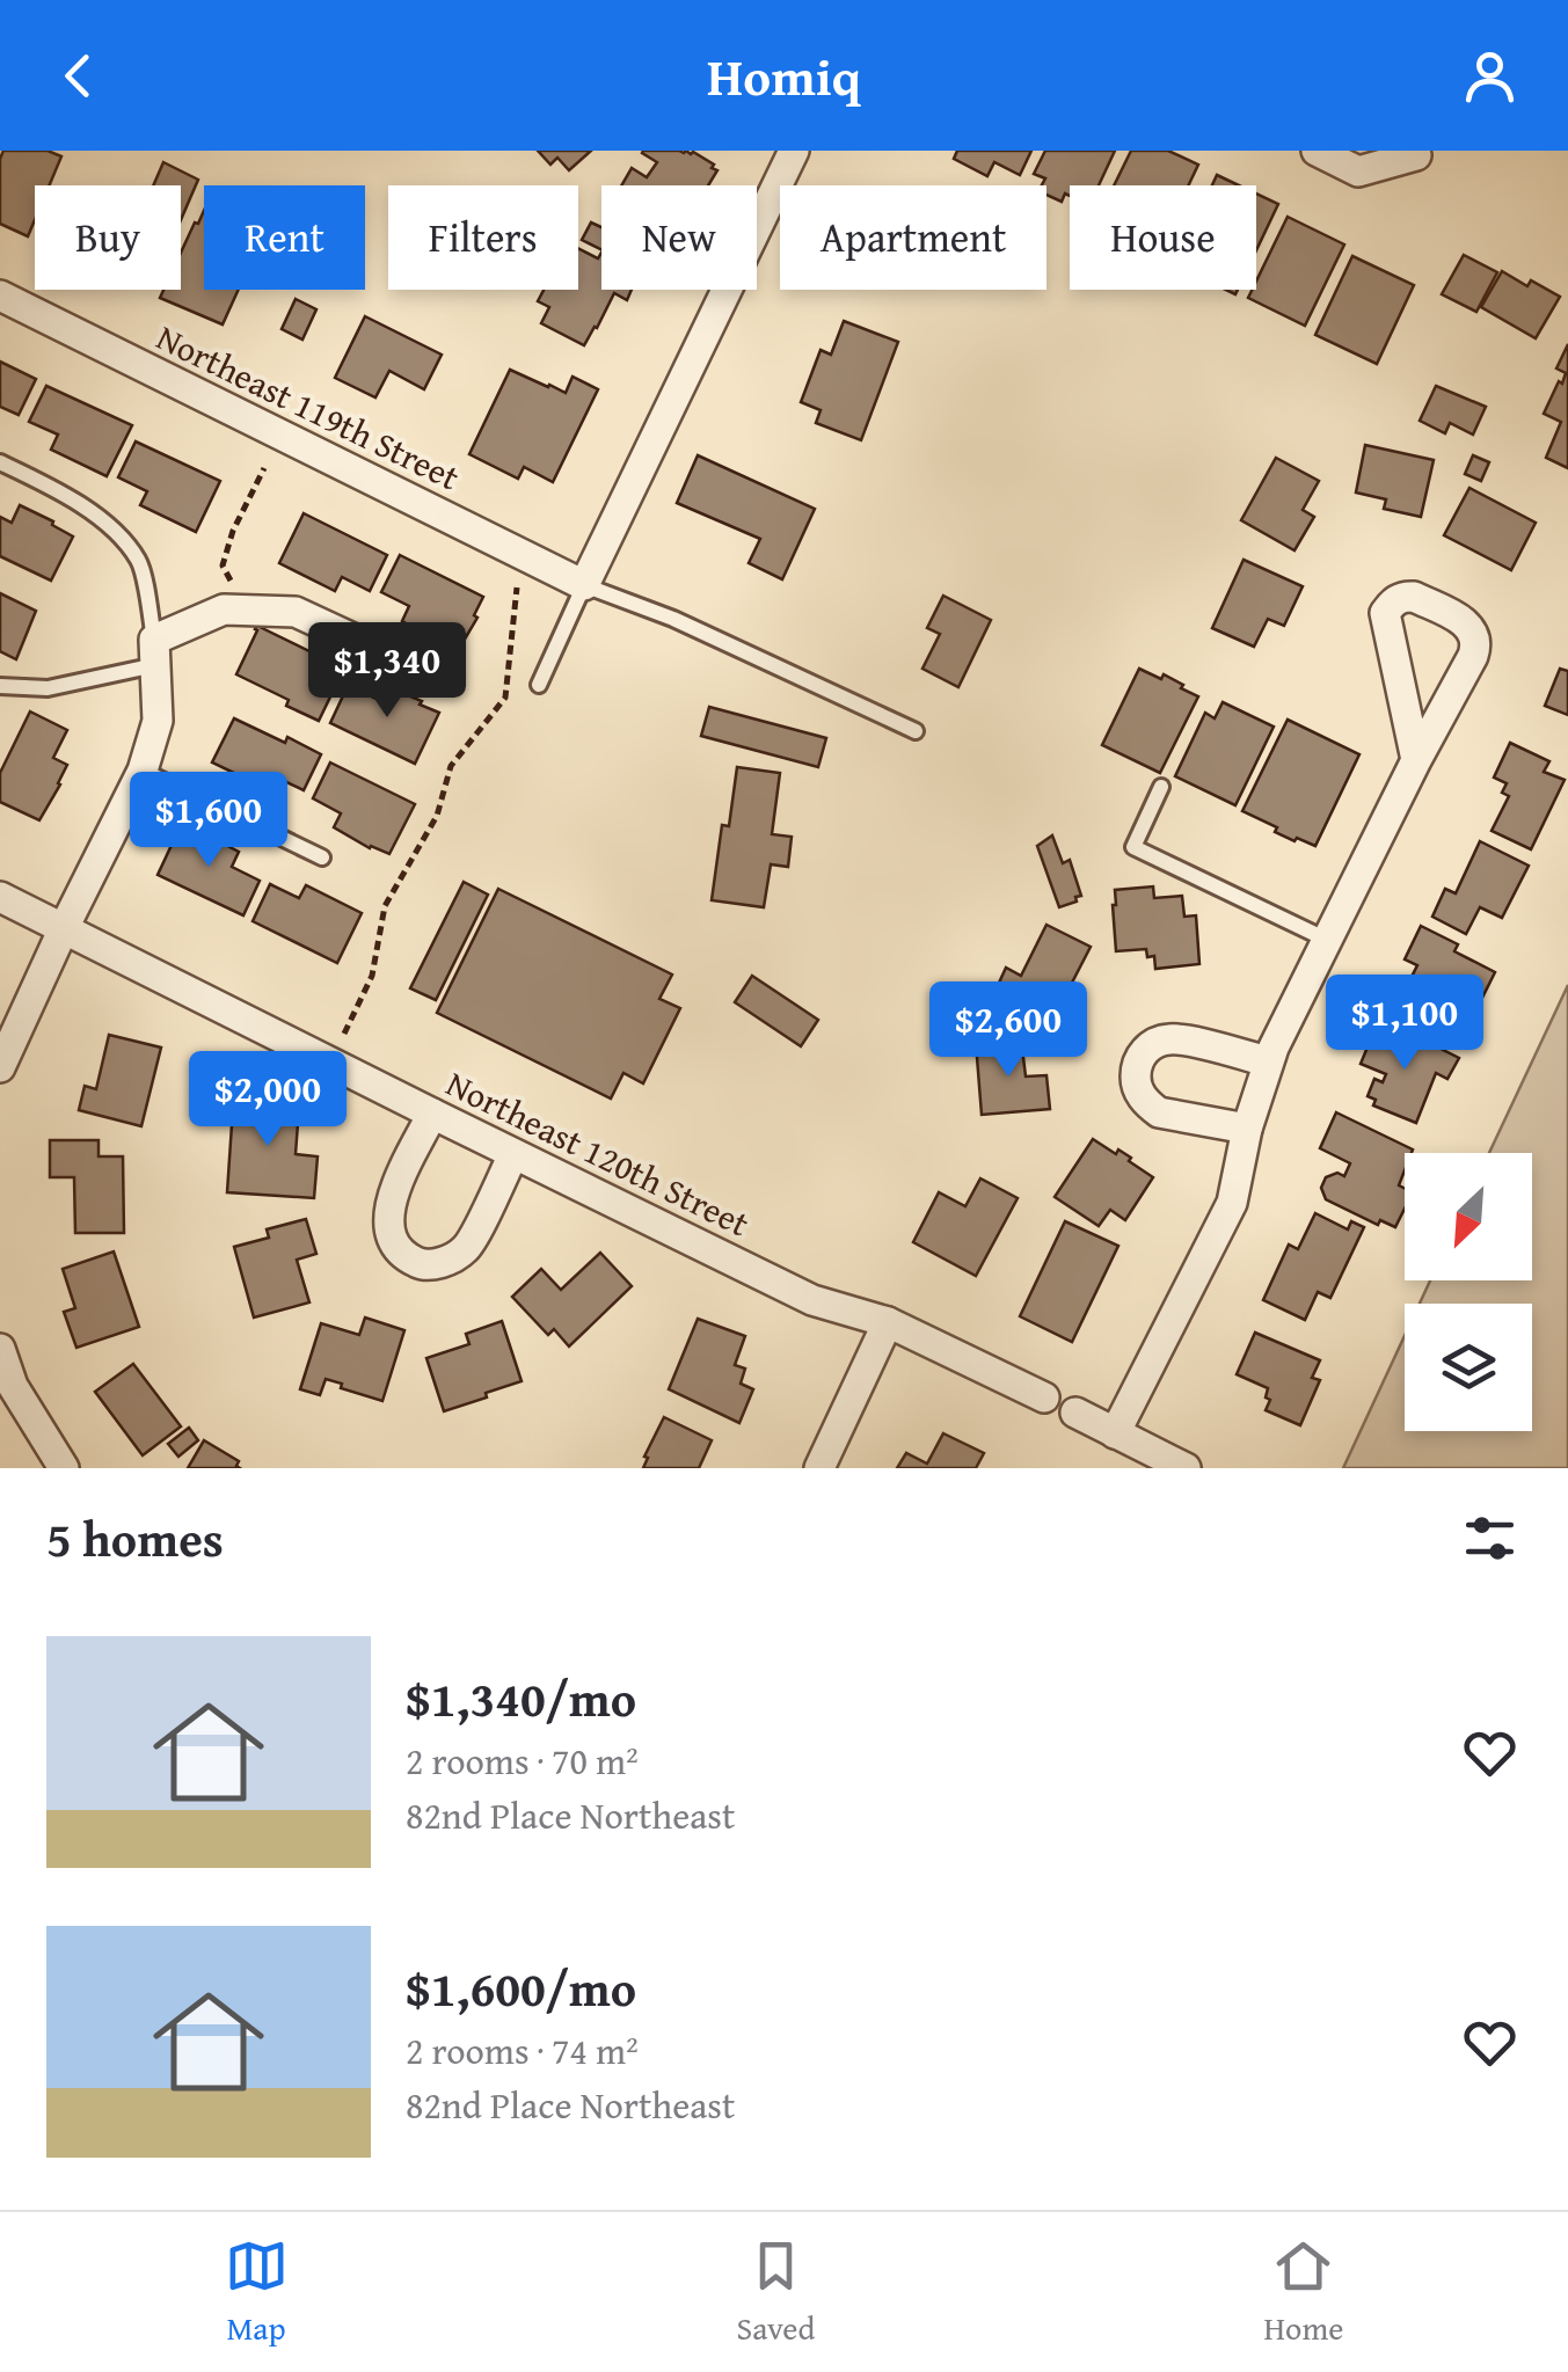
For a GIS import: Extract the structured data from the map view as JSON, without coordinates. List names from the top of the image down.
{
  "streets": {
    "street": ["Northeast 119th Street", "Northeast 120th Street"]
  },
  "north": "bottom left",
  "page": {
    "header": "Homiq",
    "chip": [
      "Buy",
      "Rent",
      "Filters",
      "New",
      "Apartment",
      "House"
    ],
    "price": [
      "$1,340",
      "$1,600",
      "$1,100",
      "$2,600",
      "$2,000"
    ],
    "heading": "5 homes",
    "list": [
      {
        "name": "$1,340/mo",
        "note": "2 rooms · 70 m² · 82nd Place Northeast"
      },
      {
        "name": "$1,600/mo",
        "note": "2 rooms · 74 m² · 82nd Place Northeast"
      }
    ],
    "tabs": ["Map", "Saved", "Home"]
  }
}
